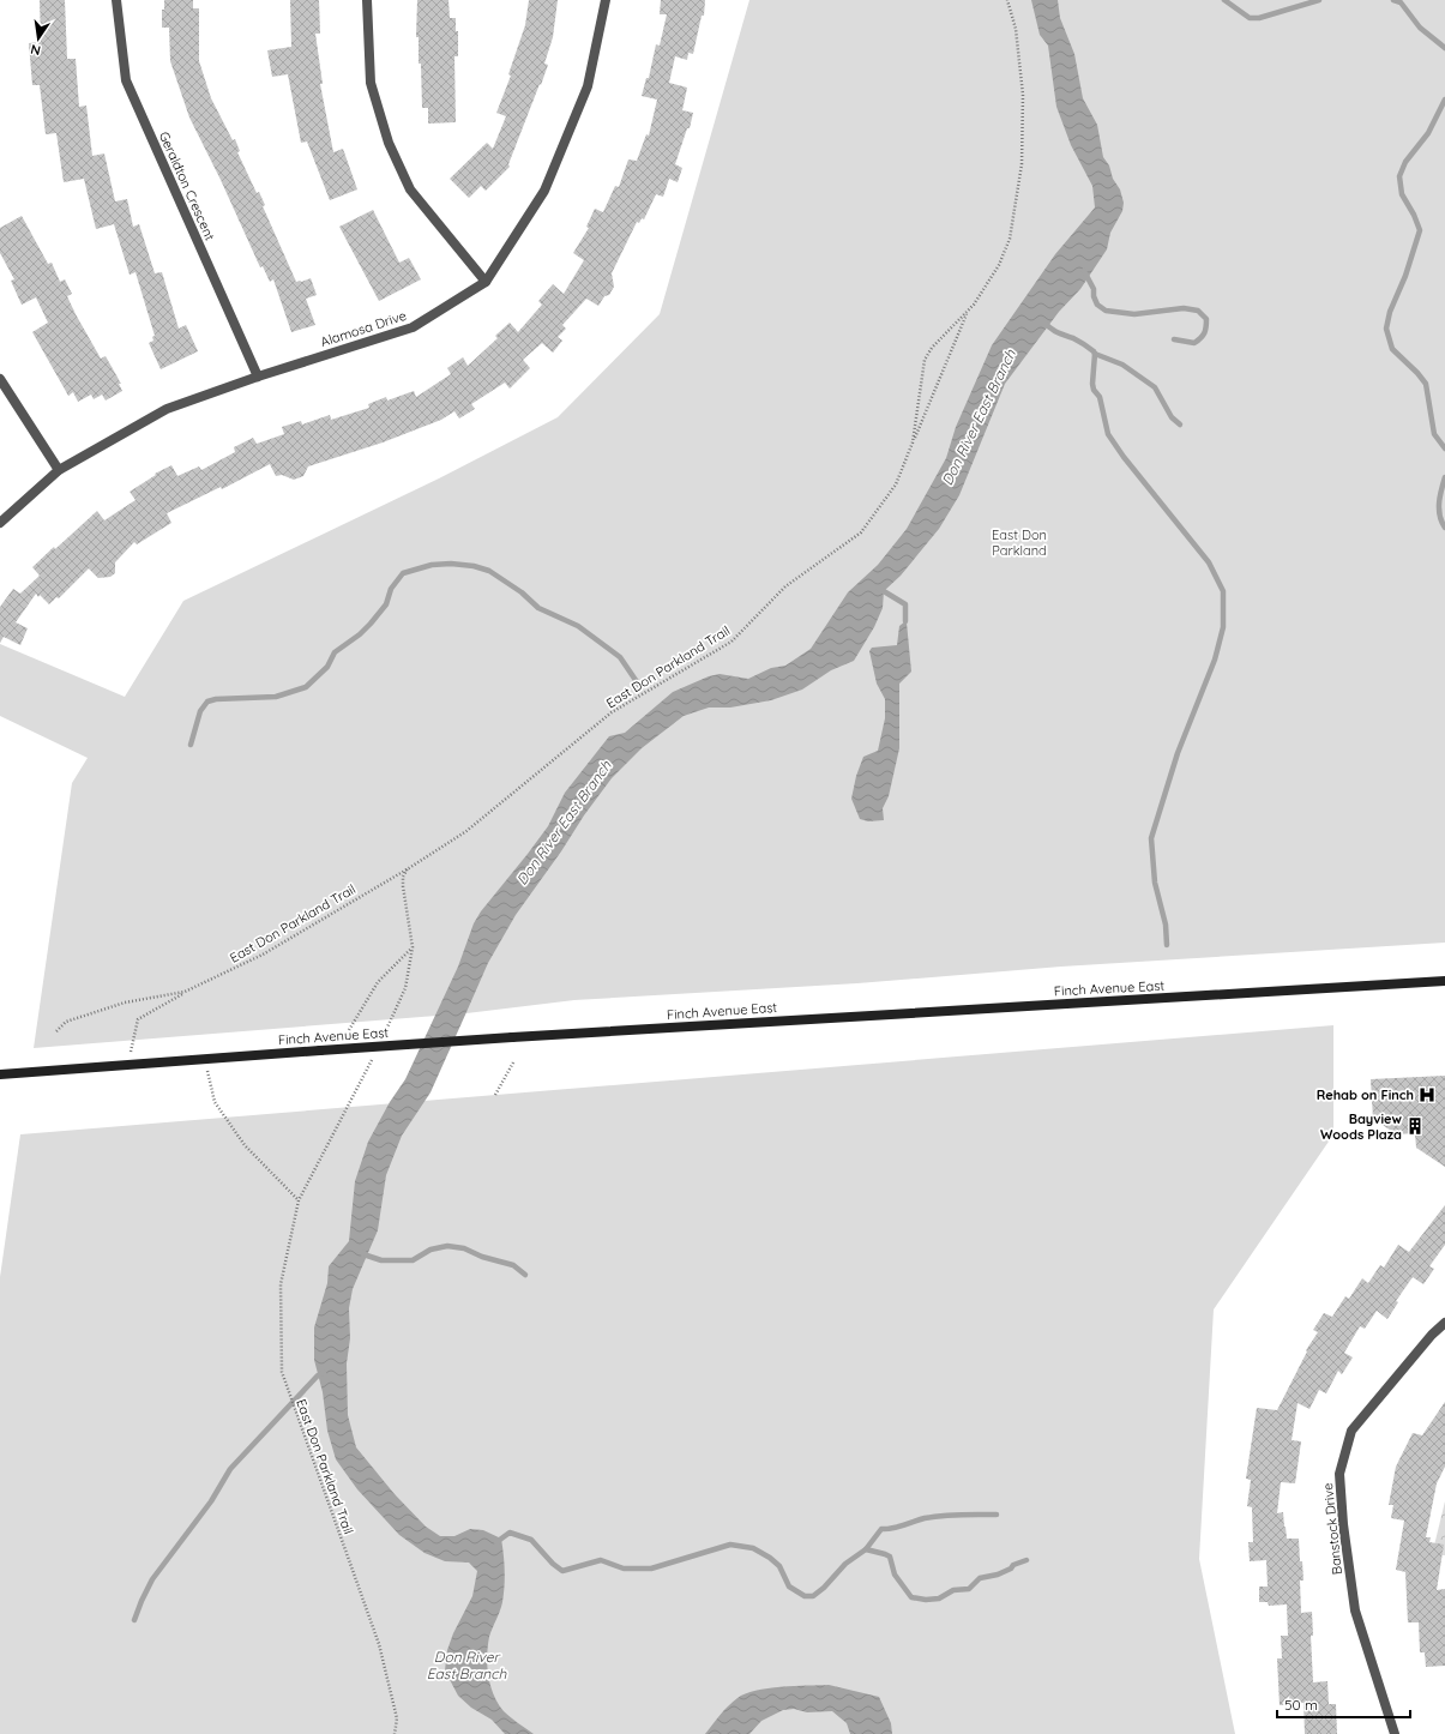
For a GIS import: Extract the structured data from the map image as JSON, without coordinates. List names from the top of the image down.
{
  "streets": {
    "main road": ["Finch Avenue East"],
    "street": ["Geraldton Crescent", "Alamosa Drive", "Banstock Drive"],
    "path": ["East Don Parkland Trail"]
  },
  "crossings": [
    ["Geraldton Crescent", "Alamosa Drive"],
    ["East Don Parkland Trail", "Finch Avenue East"]
  ],
  "water": ["Don River East Branch"],
  "parks": ["East Don Parkland"],
  "places": {
    "hospital": ["Rehab on Finch"],
    "building": ["Bayview Woods Plaza"]
  },
  "scale_bar": "50 m",
  "north": "bottom"
}
